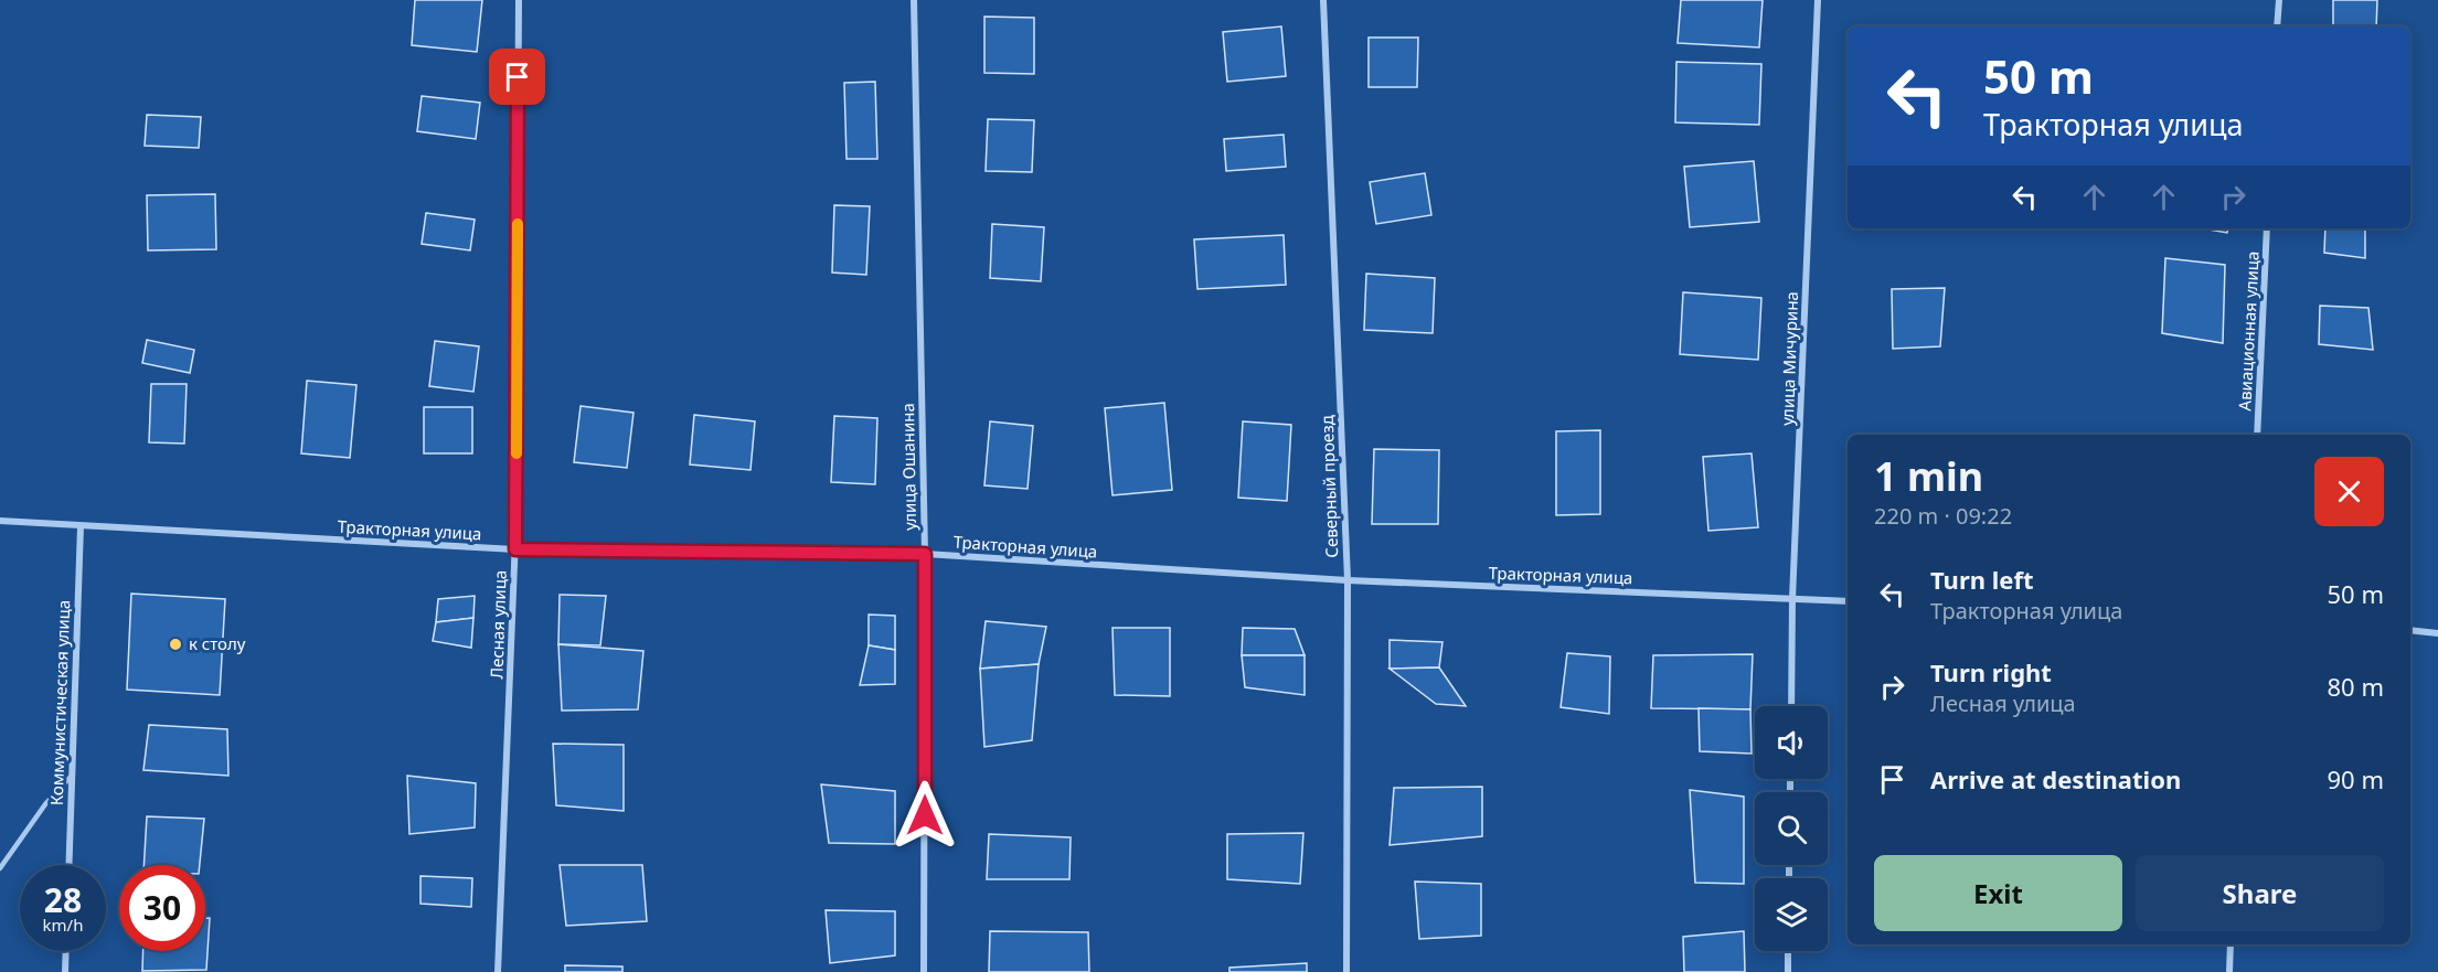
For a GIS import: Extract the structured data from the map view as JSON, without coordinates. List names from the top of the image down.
{
  "streets": {
    "street": [
      "Авиационная улица",
      "улица Мичурина",
      "улица Ошанина",
      "Северный проезд",
      "Тракторная улица",
      "Лесная улица",
      "Коммунистическая улица"
    ]
  },
  "crossings": [
    ["улица Мичурина", "Тракторная улица"],
    ["улица Ошанина", "Тракторная улица"],
    ["Северный проезд", "Тракторная улица"],
    ["Тракторная улица", "Лесная улица"],
    ["Тракторная улица", "Коммунистическая улица"]
  ],
  "places": ["к столу"],
  "page": {
    "turn": ["50 m", "Тракторная улица"],
    "heading": ["1 min", "220 m · 09:22"],
    "list": [
      {
        "name": "Turn left",
        "note": "Тракторная улица",
        "value": "50 m"
      },
      {
        "name": "Turn right",
        "note": "Лесная улица",
        "value": "80 m"
      },
      {
        "name": "Arrive at destination",
        "value": "90 m"
      }
    ],
    "buttons": ["Exit", "Share"],
    "speed": "28 km/h",
    "limit": "30"
  }
}
